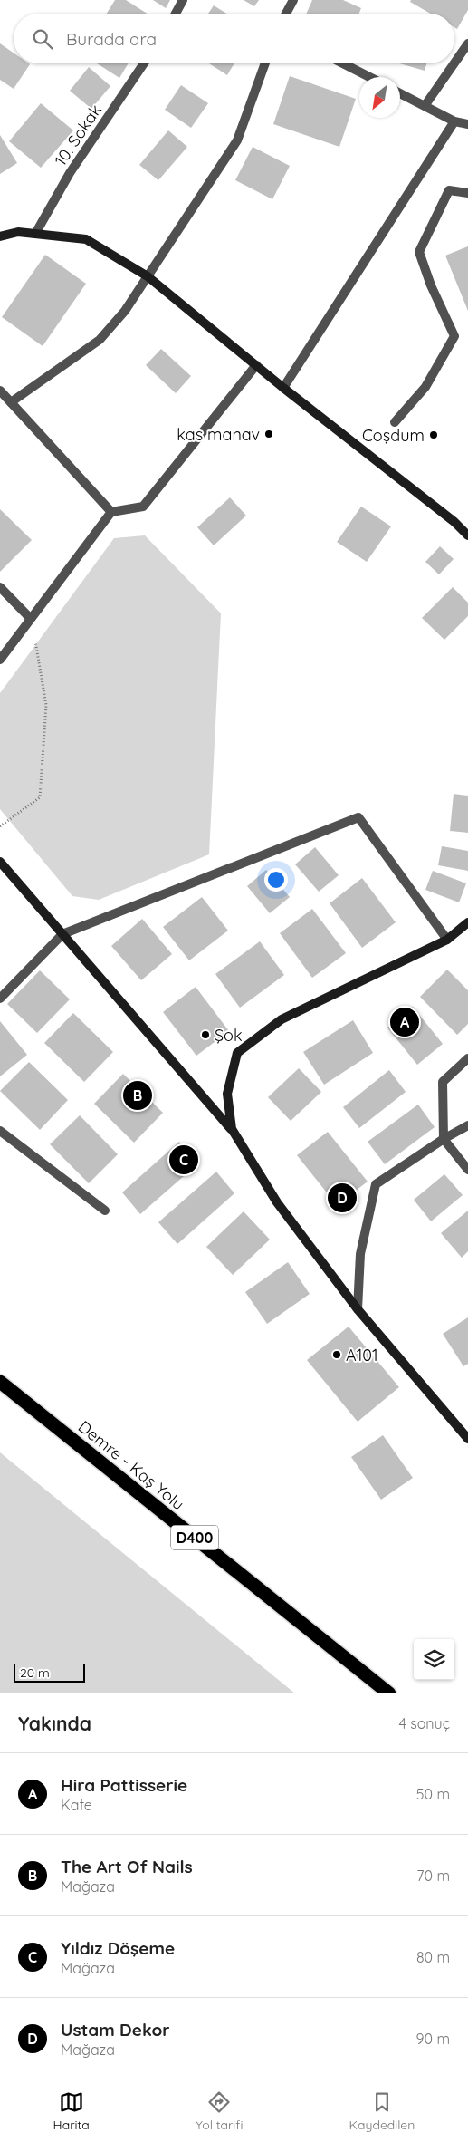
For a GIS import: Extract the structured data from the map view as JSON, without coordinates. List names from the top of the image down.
{
  "streets": {
    "highway": ["Demre - Kaş Yolu", "D400"],
    "street": ["10. Sokak"]
  },
  "places": [
    "kas manav",
    "Coşdum",
    "Şok",
    "A101"
  ],
  "scale_bar": "20 m",
  "north": "bottom left",
  "page": {
    "search": "Burada ara",
    "pins": [
      "A",
      "B",
      "C",
      "D"
    ],
    "scale": "20 m",
    "heading": ["Yakında", "4 sonuç"],
    "list": [
      {
        "mark": "A",
        "name": "Hira Pattisserie",
        "note": "Kafe",
        "value": "50 m"
      },
      {
        "mark": "B",
        "name": "The Art Of Nails",
        "note": "Mağaza",
        "value": "70 m"
      },
      {
        "mark": "C",
        "name": "Yıldız Döşeme",
        "note": "Mağaza",
        "value": "80 m"
      },
      {
        "mark": "D",
        "name": "Ustam Dekor",
        "note": "Mağaza",
        "value": "90 m"
      }
    ],
    "nav": ["Harita", "Yol tarifi", "Kaydedilen"]
  }
}
